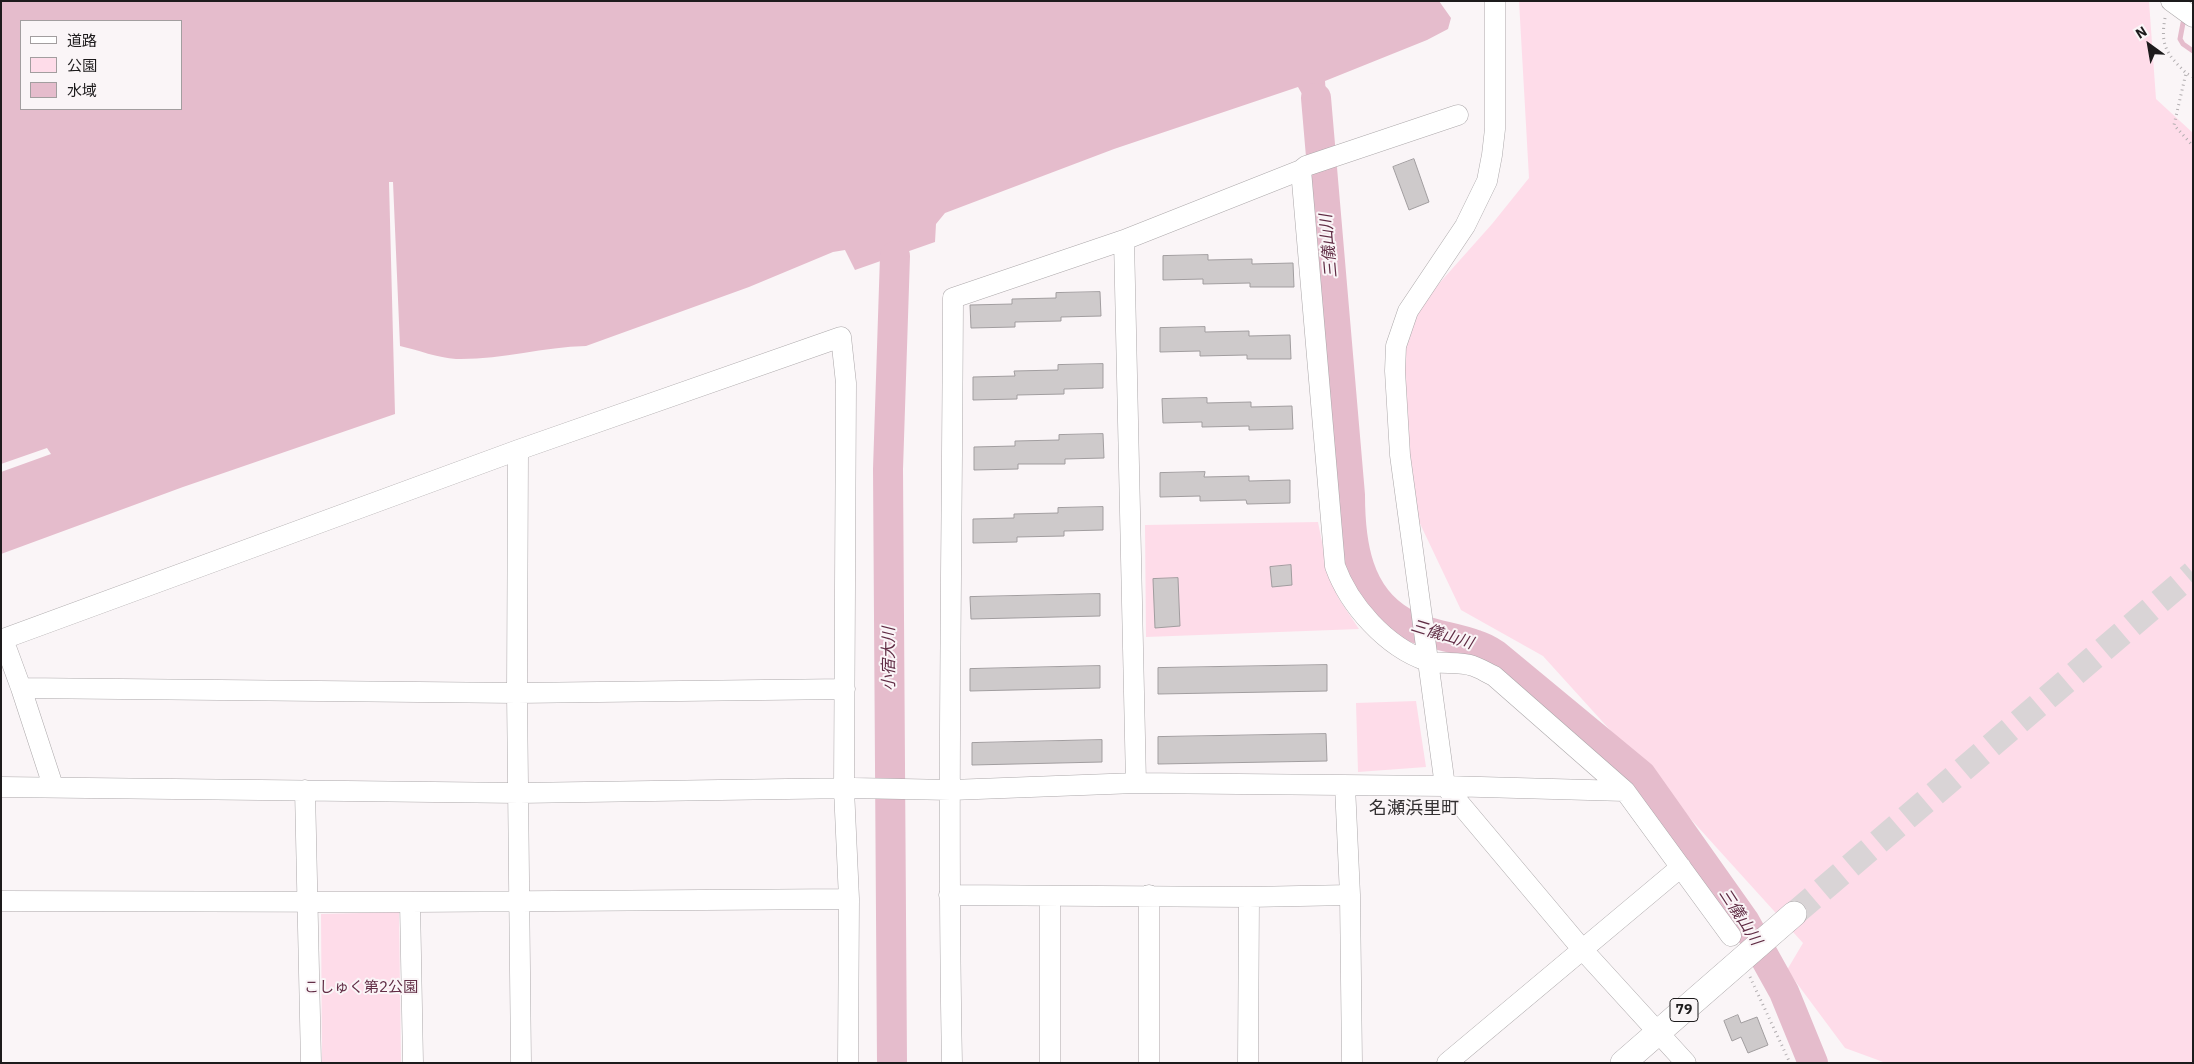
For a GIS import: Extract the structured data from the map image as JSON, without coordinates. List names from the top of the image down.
{
  "streets": {
    "main road": ["79"]
  },
  "districts": ["名瀬浜里町"],
  "water": ["三儀山川", "小宿大川"],
  "parks": ["こしゅく第2公園"],
  "legend": ["道路", "公園", "水域"],
  "north": "top left"
}
